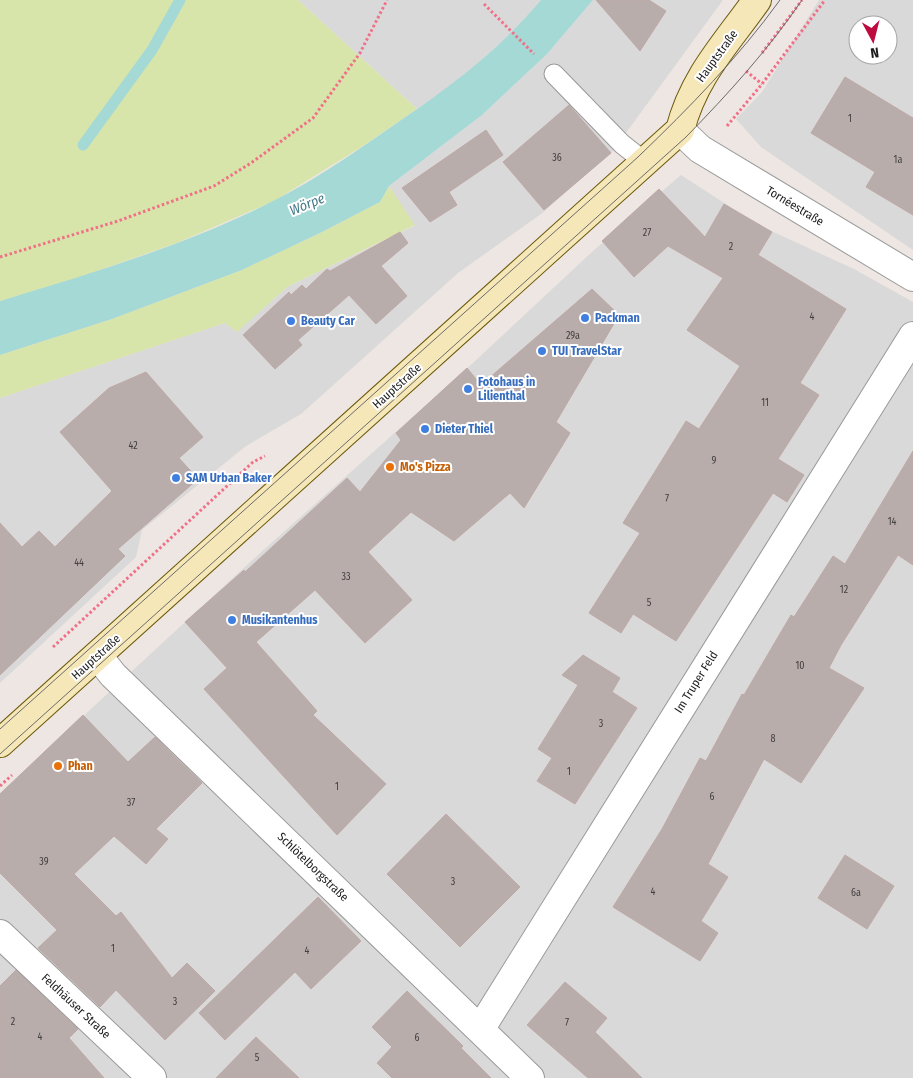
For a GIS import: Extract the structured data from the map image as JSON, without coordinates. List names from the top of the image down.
{
  "streets": {
    "street": [
      "Hauptstraße",
      "Tornéestraße",
      "Im Truper Feld",
      "Schlötelborgstraße",
      "Feldhäuser Straße"
    ]
  },
  "crossings": [
    ["Hauptstraße", "Tornéestraße"],
    ["Hauptstraße", "Schlötelborgstraße"],
    ["Im Truper Feld", "Schlötelborgstraße"]
  ],
  "water": ["Wörpe"],
  "places": [
    "Packman",
    "Beauty Car",
    "TUI TravelStar",
    "Fotohaus in Lilienthal",
    "Dieter Thiel",
    "Mo's Pizza",
    "SAM Urban Baker",
    "Musikantenhus",
    "Phan"
  ],
  "house_numbers": [
    "1",
    "36",
    "1a",
    "27",
    "2",
    "4",
    "29a",
    "11",
    "42",
    "9",
    "7",
    "14",
    "44",
    "33",
    "12",
    "5",
    "10",
    "3",
    "8",
    "1",
    "1",
    "6",
    "37",
    "39",
    "3",
    "4",
    "6a",
    "1",
    "4",
    "3",
    "2",
    "7",
    "4",
    "6",
    "5"
  ],
  "north": "bottom"
}
